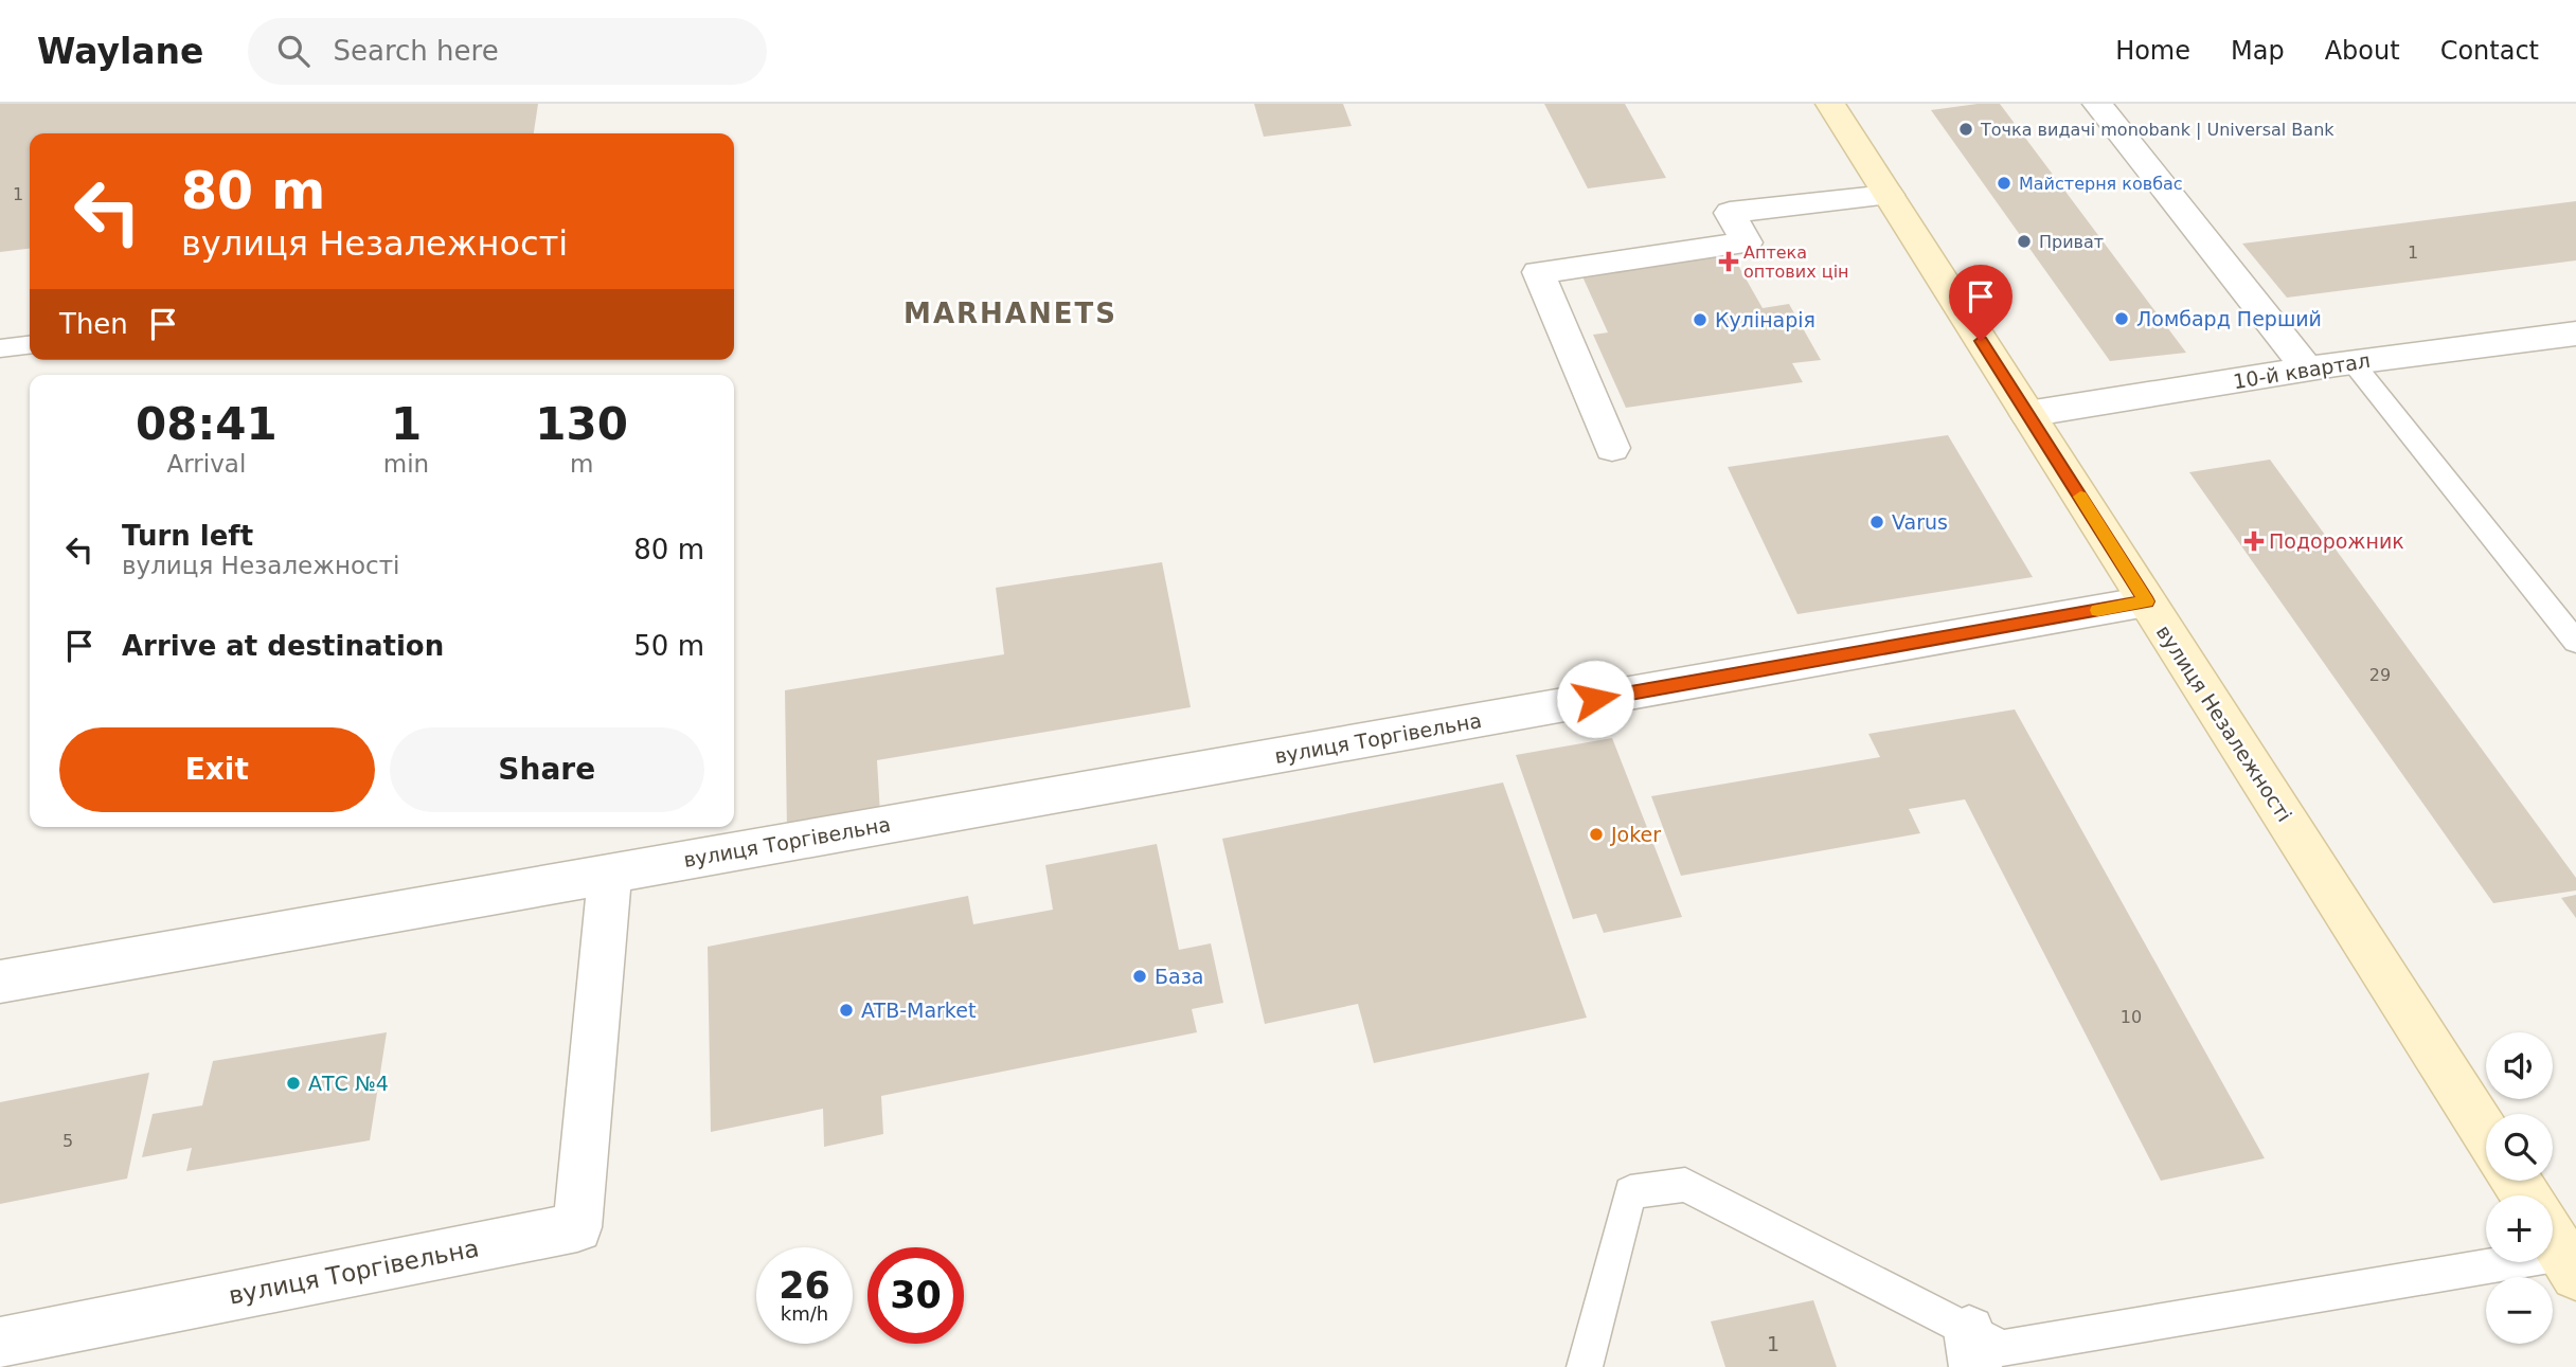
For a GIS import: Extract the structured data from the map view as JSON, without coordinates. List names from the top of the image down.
{
  "streets": {
    "main road": ["вулиця Незалежності"],
    "street": ["10-й квартал", "вулиця Торгівельна"]
  },
  "crossings": [
    ["10-й квартал", "вулиця Незалежності"],
    ["вулиця Незалежності", "вулиця Торгівельна"]
  ],
  "districts": ["MARHANETS"],
  "places": {
    "other": [
      "Точка видачі monobank | Universal Bank",
      "Майстерня ковбас",
      "Приват",
      "Ломбард Перший",
      "Кулінарія",
      "Varus",
      "Joker",
      "База",
      "ATB-Market",
      "АТС №4"
    ],
    "health": ["Аптека оптових цін", "Подорожник"]
  },
  "house_numbers": [
    "1",
    "1",
    "29",
    "10",
    "5",
    "1"
  ],
  "page": {
    "header": "Waylane",
    "search": "Search here",
    "nav": [
      "Home",
      "Map",
      "About",
      "Contact"
    ],
    "turn": ["80 m", "вулиця Незалежності"],
    "then": "Then",
    "eta": [
      "08:41",
      "Arrival",
      "1",
      "min",
      "130",
      "m"
    ],
    "list": [
      {
        "name": "Turn left",
        "note": "вулиця Незалежності",
        "value": "80 m"
      },
      {
        "name": "Arrive at destination",
        "value": "50 m"
      }
    ],
    "buttons": ["Exit", "Share"],
    "map_buttons": ["+", "−"],
    "speed": "26 km/h",
    "limit": "30"
  }
}
